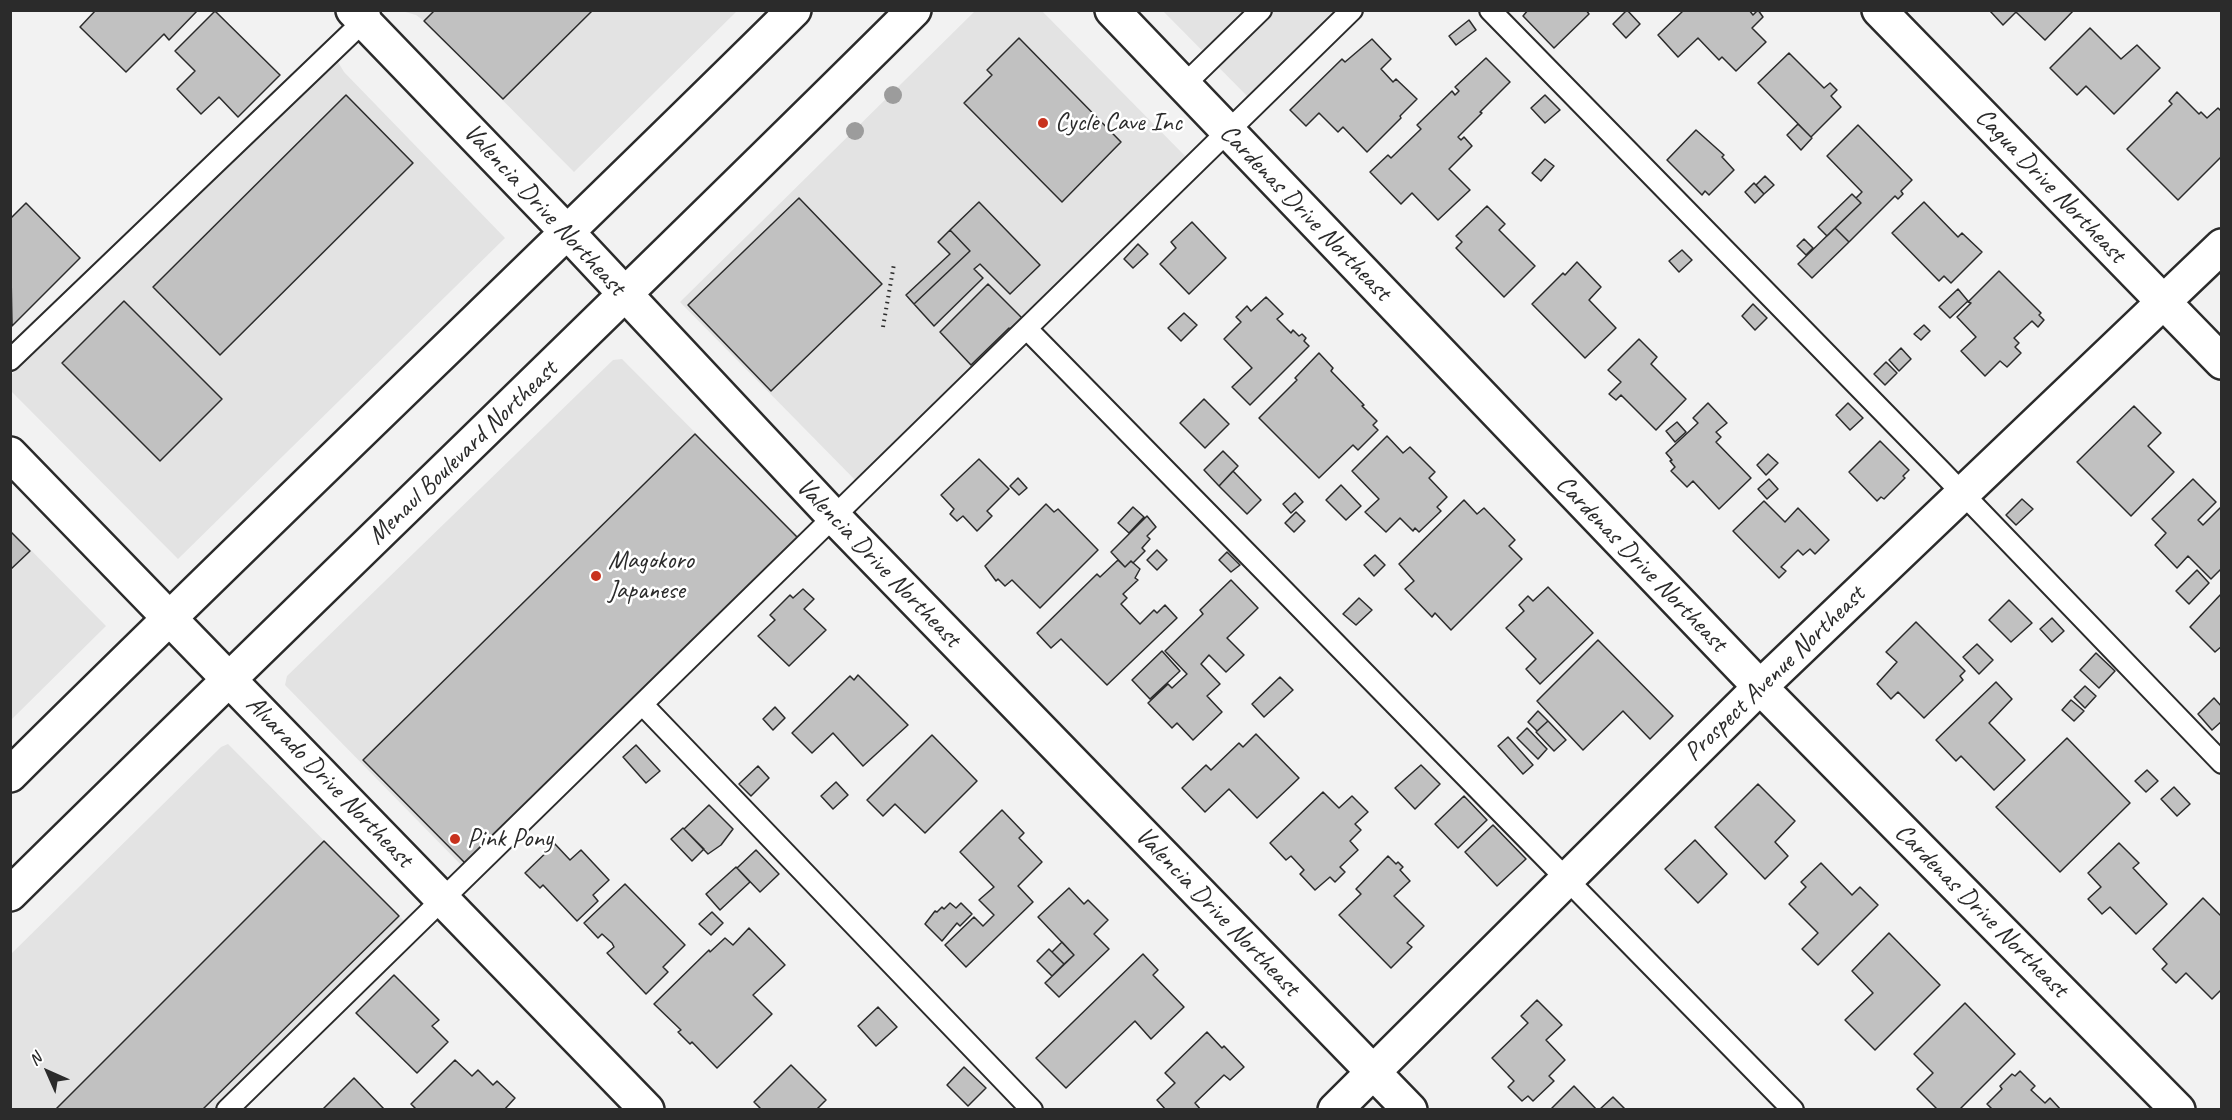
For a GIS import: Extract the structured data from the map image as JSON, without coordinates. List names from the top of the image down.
{
  "streets": {
    "street": [
      "Cagua Drive Northeast",
      "Valencia Drive Northeast",
      "Cardenas Drive Northeast",
      "Menaul Boulevard Northeast",
      "Prospect Avenue Northeast",
      "Alvarado Drive Northeast"
    ]
  },
  "crossings": [
    ["Cagua Drive Northeast", "Prospect Avenue Northeast"],
    ["Valencia Drive Northeast", "Menaul Boulevard Northeast"],
    ["Valencia Drive Northeast", "Prospect Avenue Northeast"],
    ["Cardenas Drive Northeast", "Prospect Avenue Northeast"],
    ["Menaul Boulevard Northeast", "Alvarado Drive Northeast"]
  ],
  "places": ["Cycle Cave Inc", "Magokoro Japanese", "Pink Pony"],
  "north": "top left"
}
